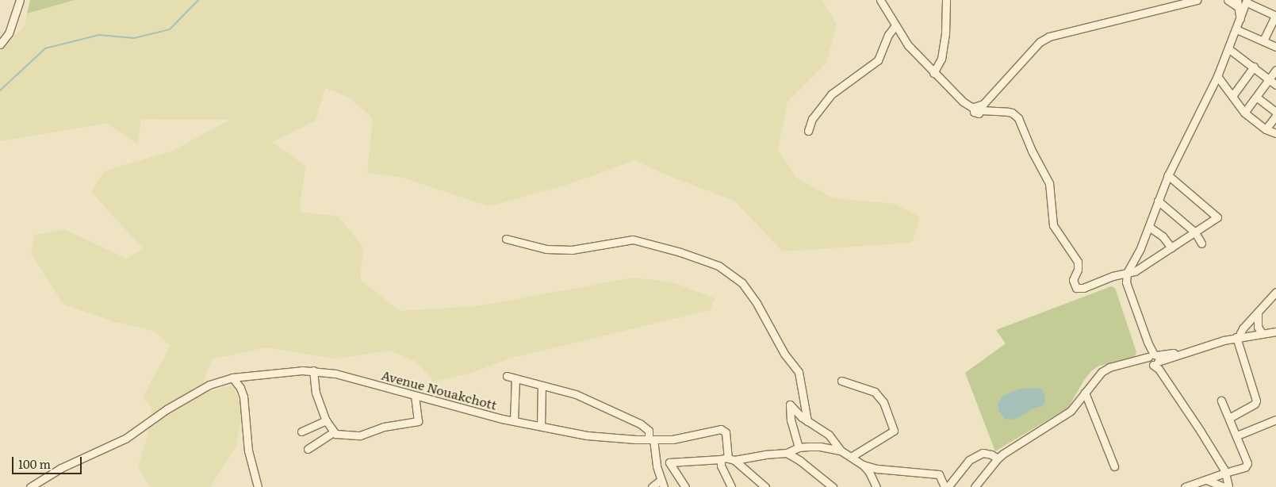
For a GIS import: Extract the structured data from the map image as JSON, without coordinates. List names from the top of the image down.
{
  "streets": {
    "street": ["Avenue Nouakchott"]
  },
  "scale_bar": "100 m"
}
